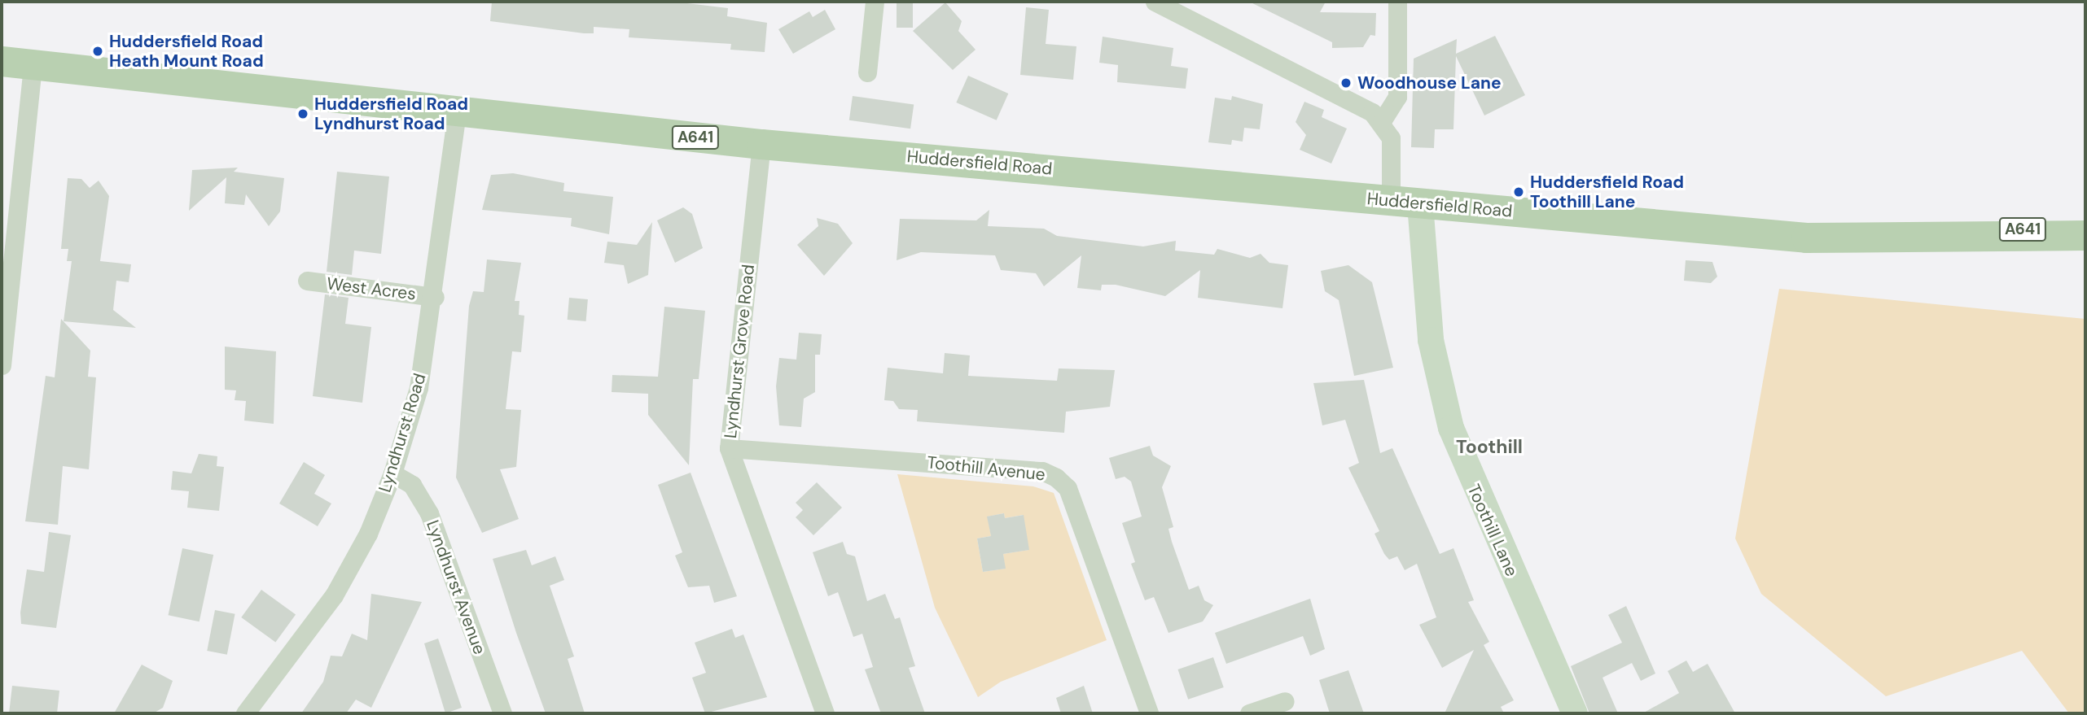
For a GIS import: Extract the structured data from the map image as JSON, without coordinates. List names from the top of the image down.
{
  "streets": {
    "main road": ["A641", "Huddersfield Road"],
    "street": [
      "West Acres",
      "Lyndhurst Grove Road",
      "Lyndhurst Road",
      "Toothill Avenue",
      "Toothill Lane",
      "Lyndhurst Avenue"
    ]
  },
  "crossings": [
    ["Huddersfield Road", "Lyndhurst Grove Road"],
    ["Huddersfield Road", "Lyndhurst Road"],
    ["Huddersfield Road", "Toothill Lane"],
    ["West Acres", "Lyndhurst Road"],
    ["Lyndhurst Grove Road", "Toothill Avenue"],
    ["Lyndhurst Road", "Lyndhurst Avenue"]
  ],
  "districts": ["Toothill"],
  "places": [
    "Huddersfield Road Heath Mount Road",
    "Woodhouse Lane",
    "Huddersfield Road Lyndhurst Road",
    "Huddersfield Road Toothill Lane"
  ]
}
